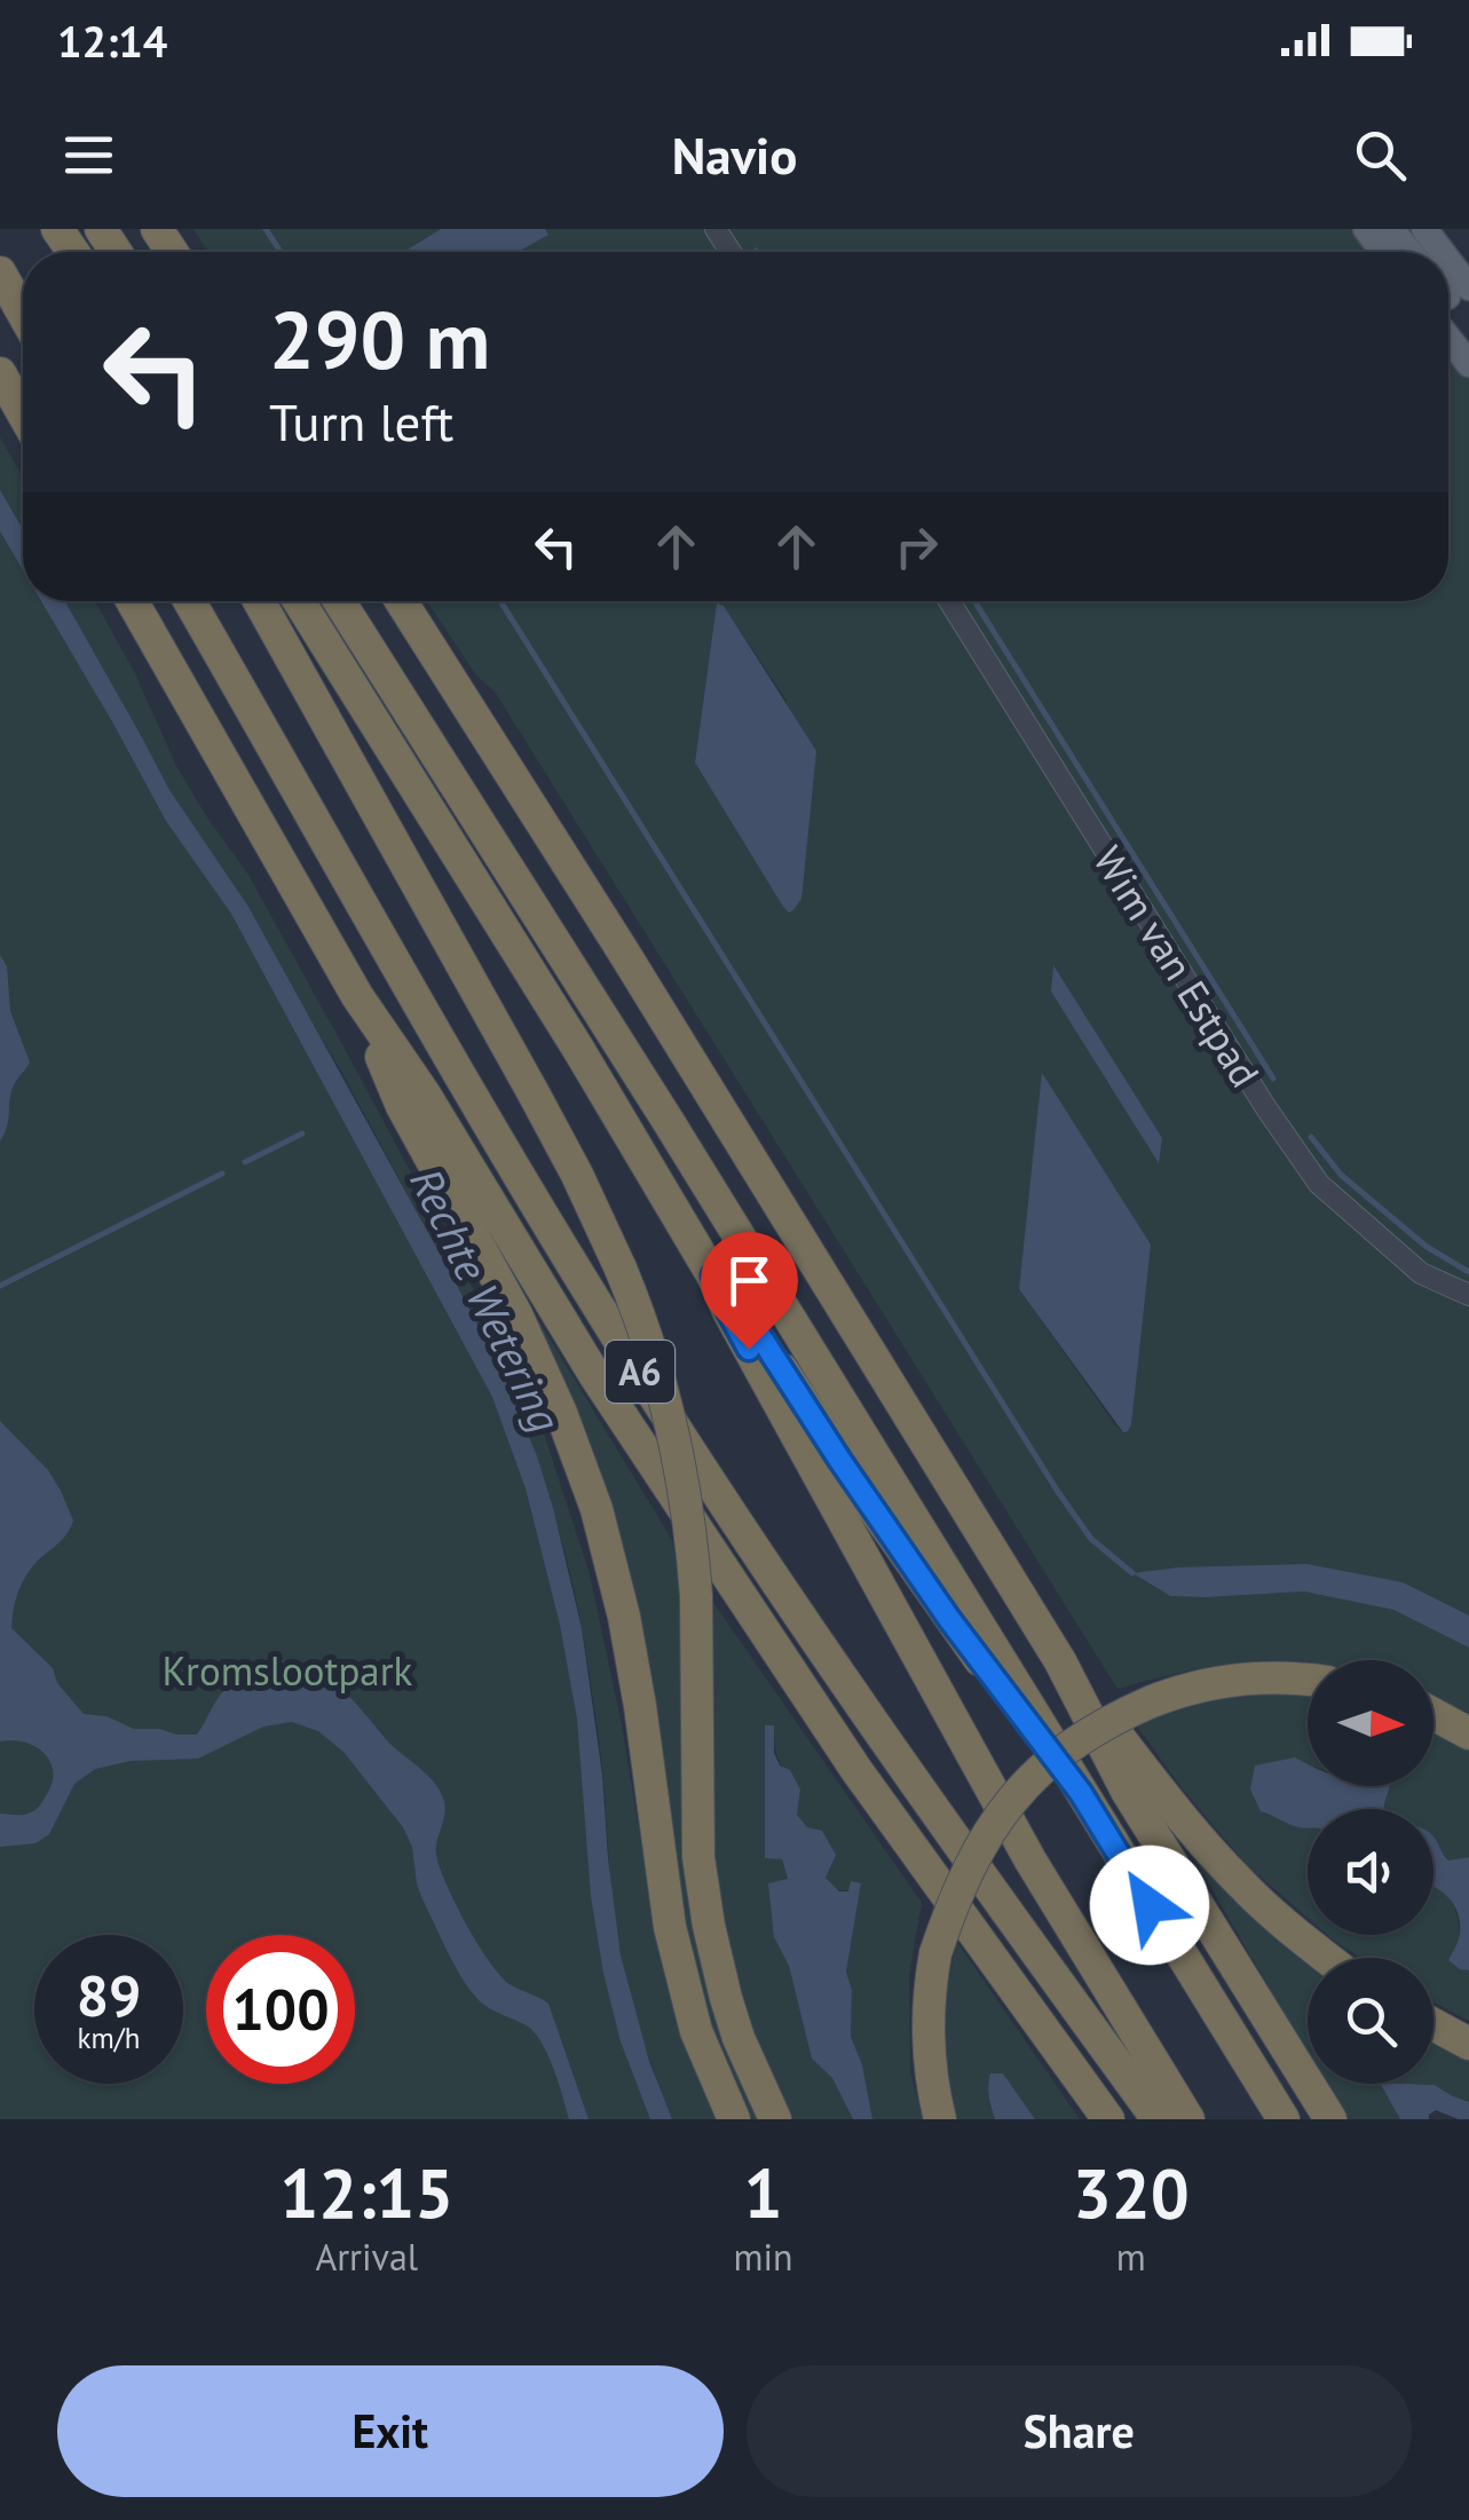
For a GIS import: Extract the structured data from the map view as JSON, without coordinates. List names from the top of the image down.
{
  "streets": {
    "highway": ["A6"],
    "street": ["Wim van Estpad"]
  },
  "water": ["Rechte Wetering"],
  "parks": ["Kromslootpark"],
  "north": "right",
  "page": {
    "status": "12:14",
    "header": "Navio",
    "turn": ["290 m", "Turn left"],
    "speed": "89 km/h",
    "limit": "100",
    "eta": [
      "12:15",
      "Arrival",
      "1",
      "min",
      "320",
      "m"
    ],
    "buttons": ["Exit", "Share"]
  }
}
